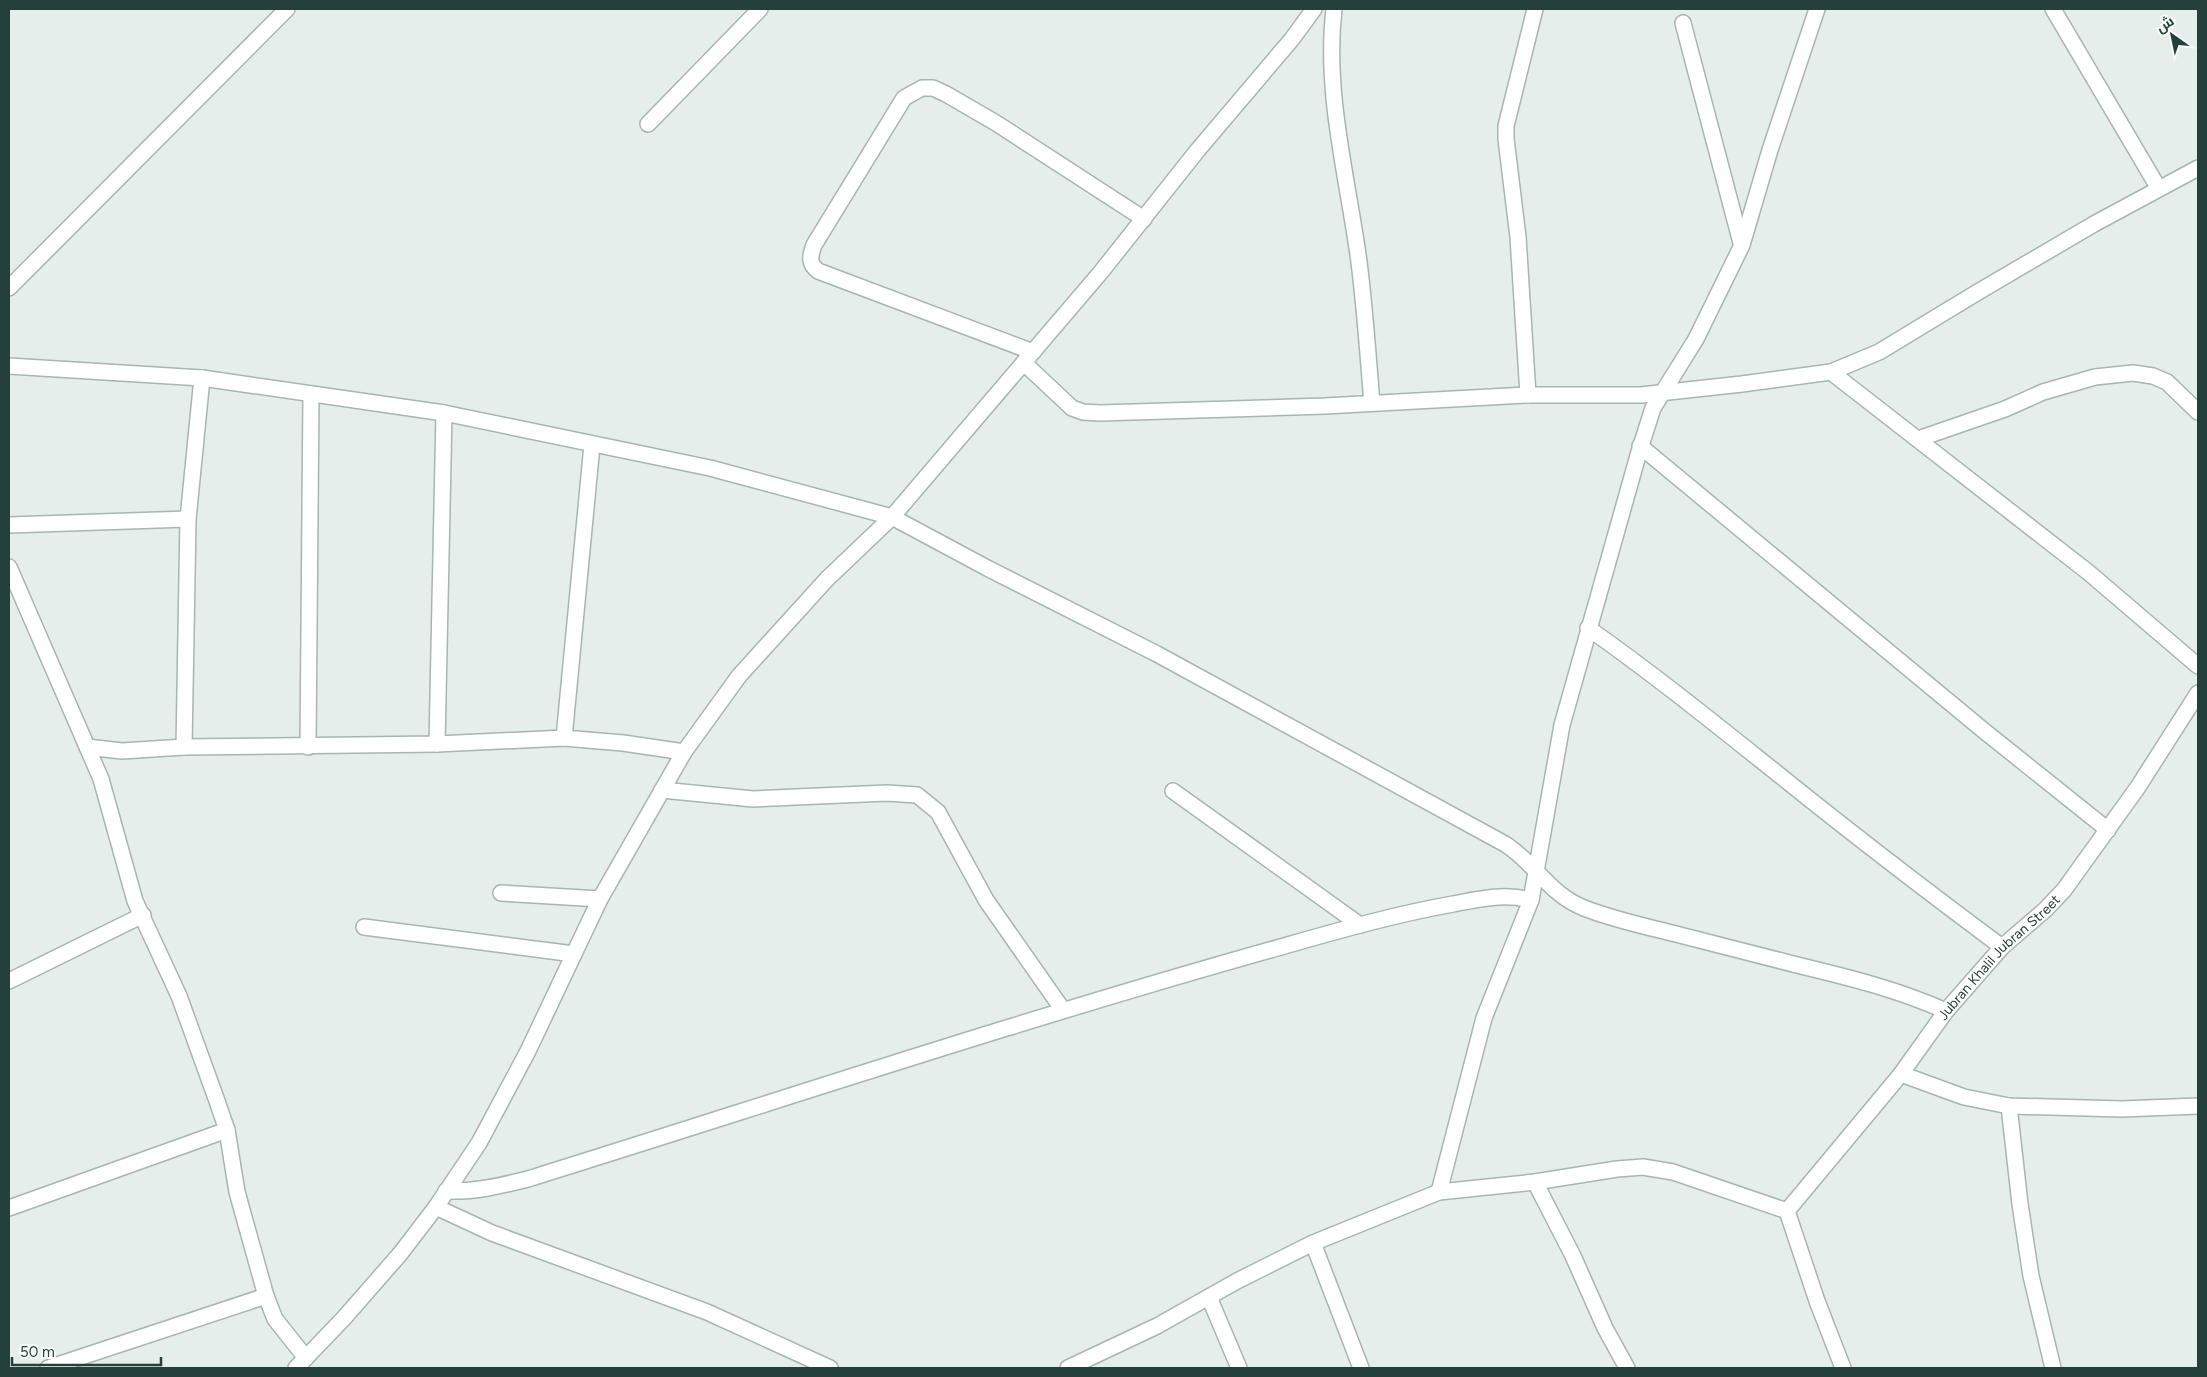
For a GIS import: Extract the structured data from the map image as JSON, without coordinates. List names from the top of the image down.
{
  "streets": {
    "street": ["Jubran Khalil Jubran Street"]
  },
  "scale_bar": "50 m",
  "north": "top left"
}
